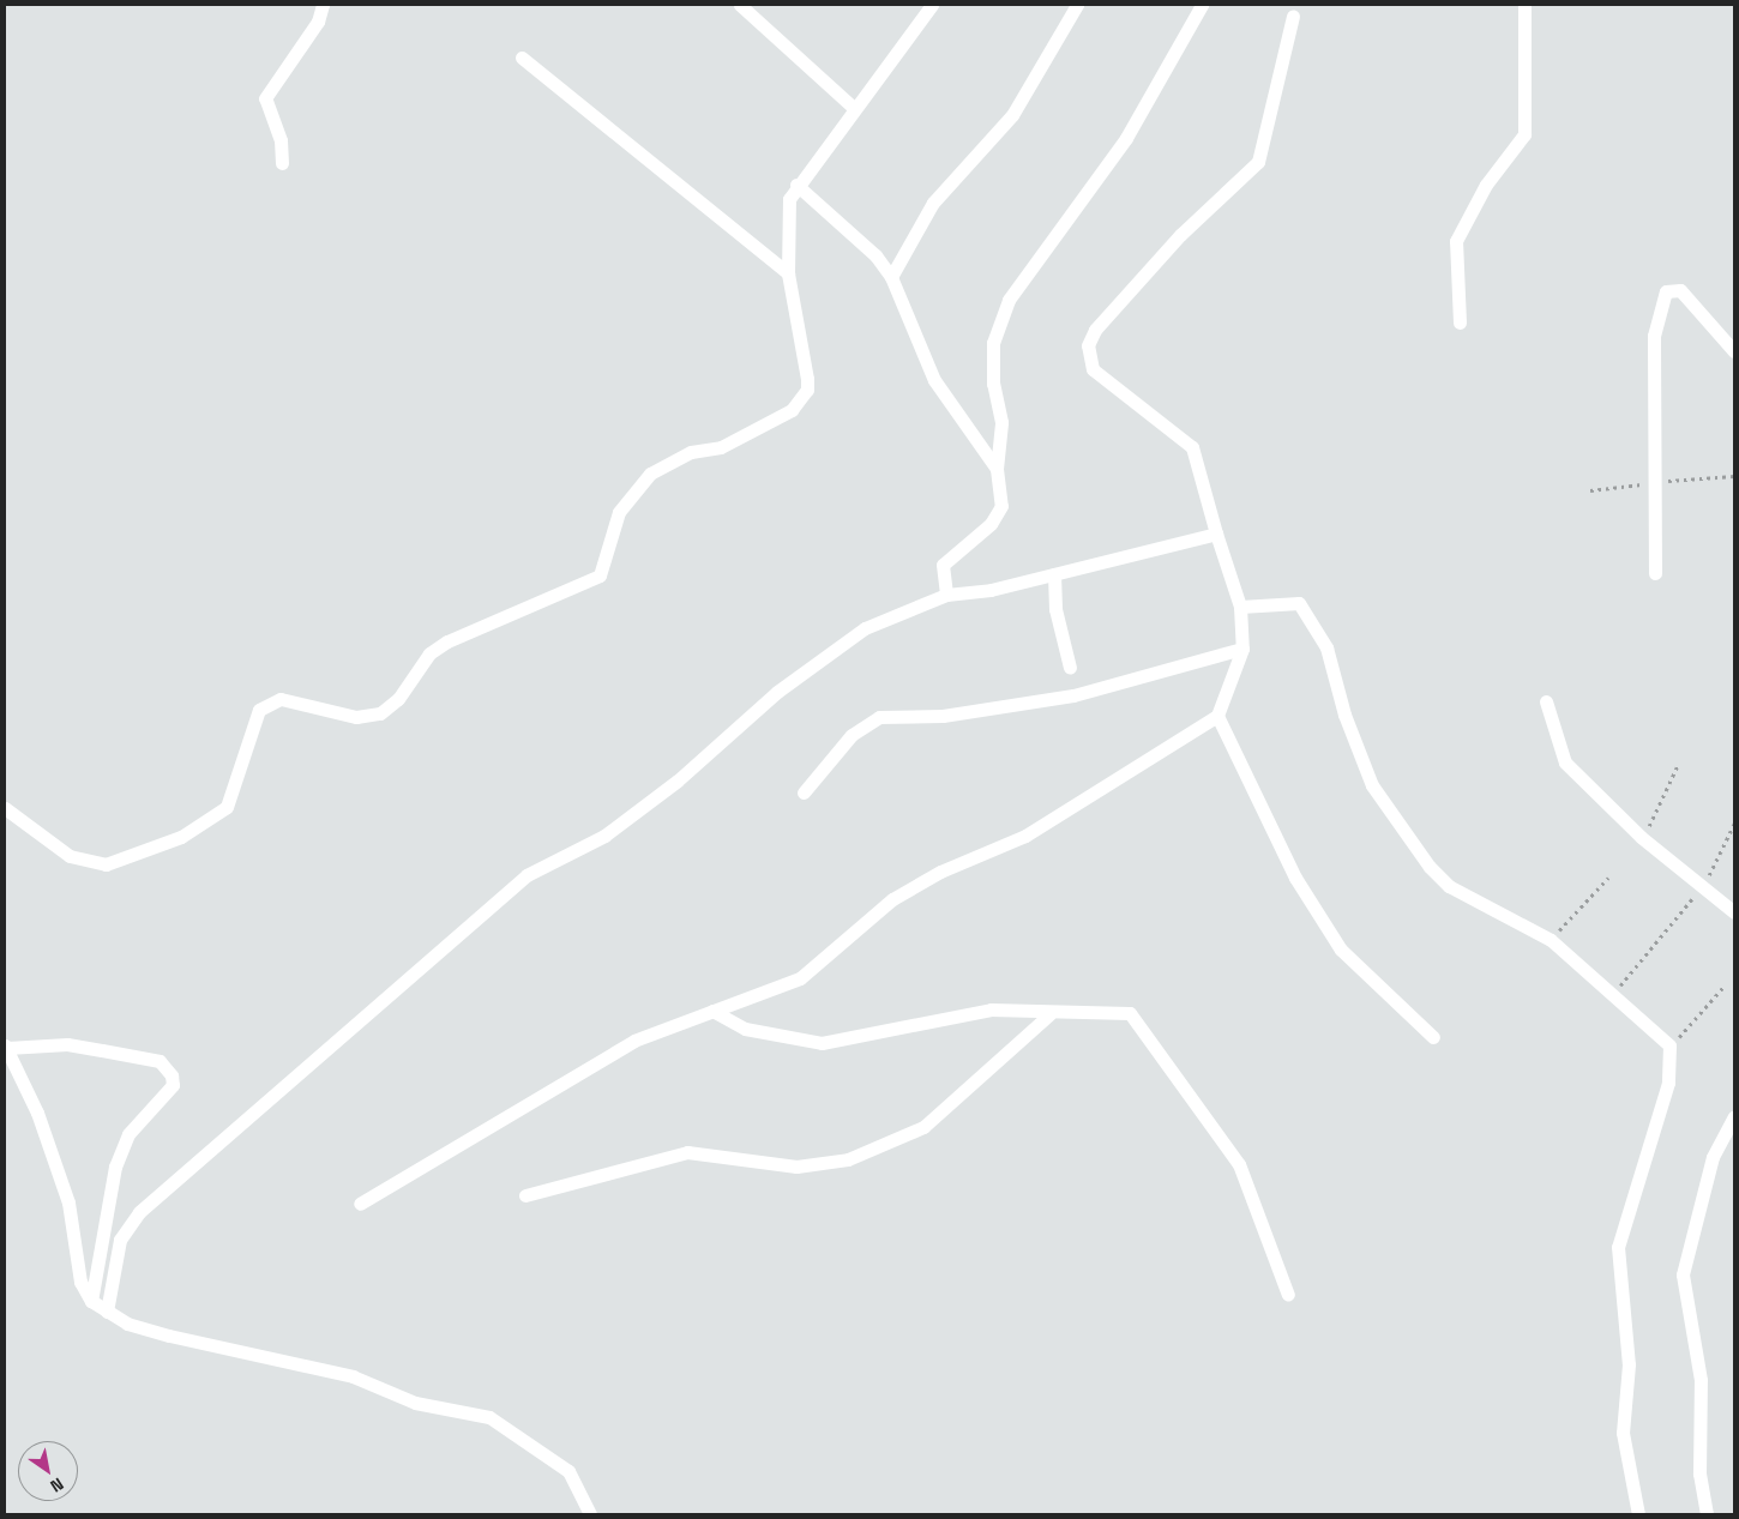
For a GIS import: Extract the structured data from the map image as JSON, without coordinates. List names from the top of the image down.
{
  "north": "bottom right"
}
